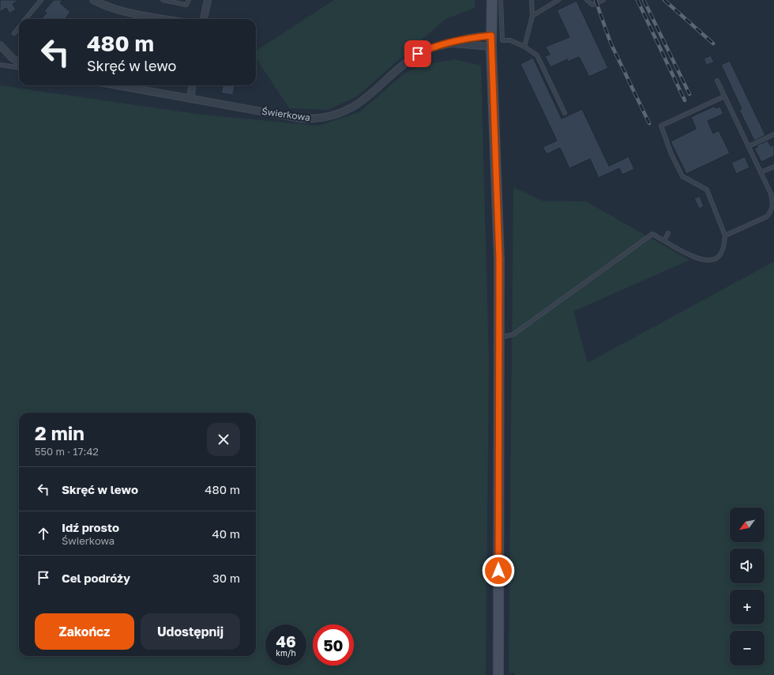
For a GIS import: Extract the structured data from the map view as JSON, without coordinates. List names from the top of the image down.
{
  "streets": {
    "street": ["Świerkowa"]
  },
  "north": "bottom left",
  "page": {
    "turn": ["480 m", "Skręć w lewo"],
    "heading": ["2 min", "550 m · 17:42"],
    "list": [
      {
        "name": "Skręć w lewo",
        "value": "480 m"
      },
      {
        "name": "Idź prosto",
        "note": "Świerkowa",
        "value": "40 m"
      },
      {
        "name": "Cel podróży",
        "value": "30 m"
      }
    ],
    "map_buttons": ["+", "−"],
    "buttons": ["Zakończ", "Udostępnij"],
    "speed": "46 km/h",
    "limit": "50"
  }
}
